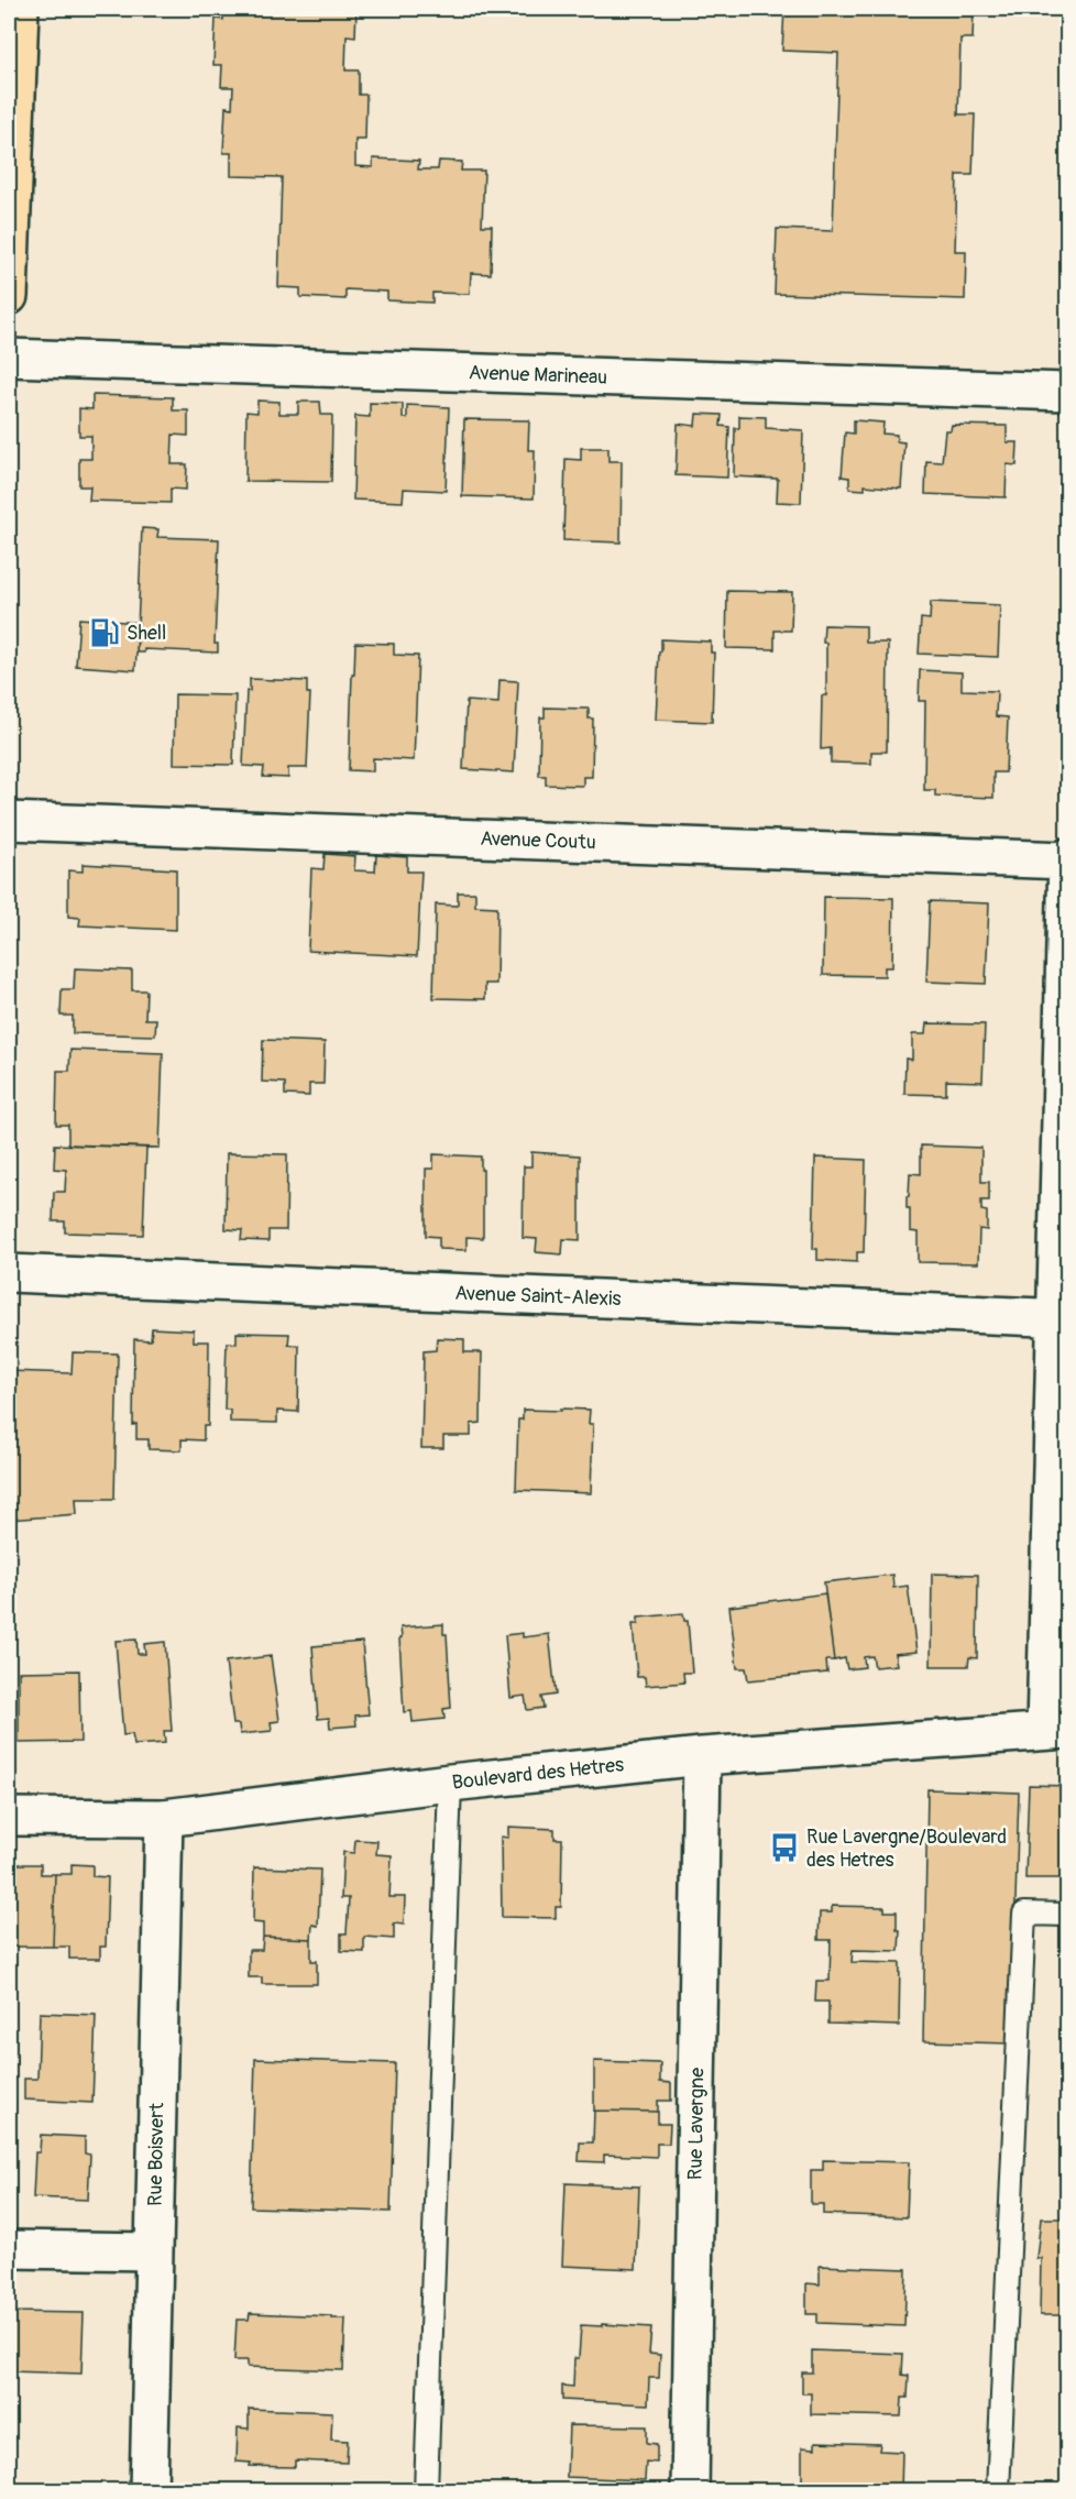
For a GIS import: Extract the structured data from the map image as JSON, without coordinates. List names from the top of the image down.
{
  "streets": {
    "street": [
      "Avenue Marineau",
      "Avenue Coutu",
      "Avenue Saint-Alexis",
      "Boulevard des Hetres",
      "Rue Lavergne",
      "Rue Boisvert"
    ]
  },
  "crossings": [
    ["Boulevard des Hetres", "Rue Lavergne"],
    ["Boulevard des Hetres", "Rue Boisvert"]
  ],
  "places": {
    "fuel station": ["Shell"],
    "bus stop": ["Rue Lavergne/Boulevard des Hetres"]
  }
}
